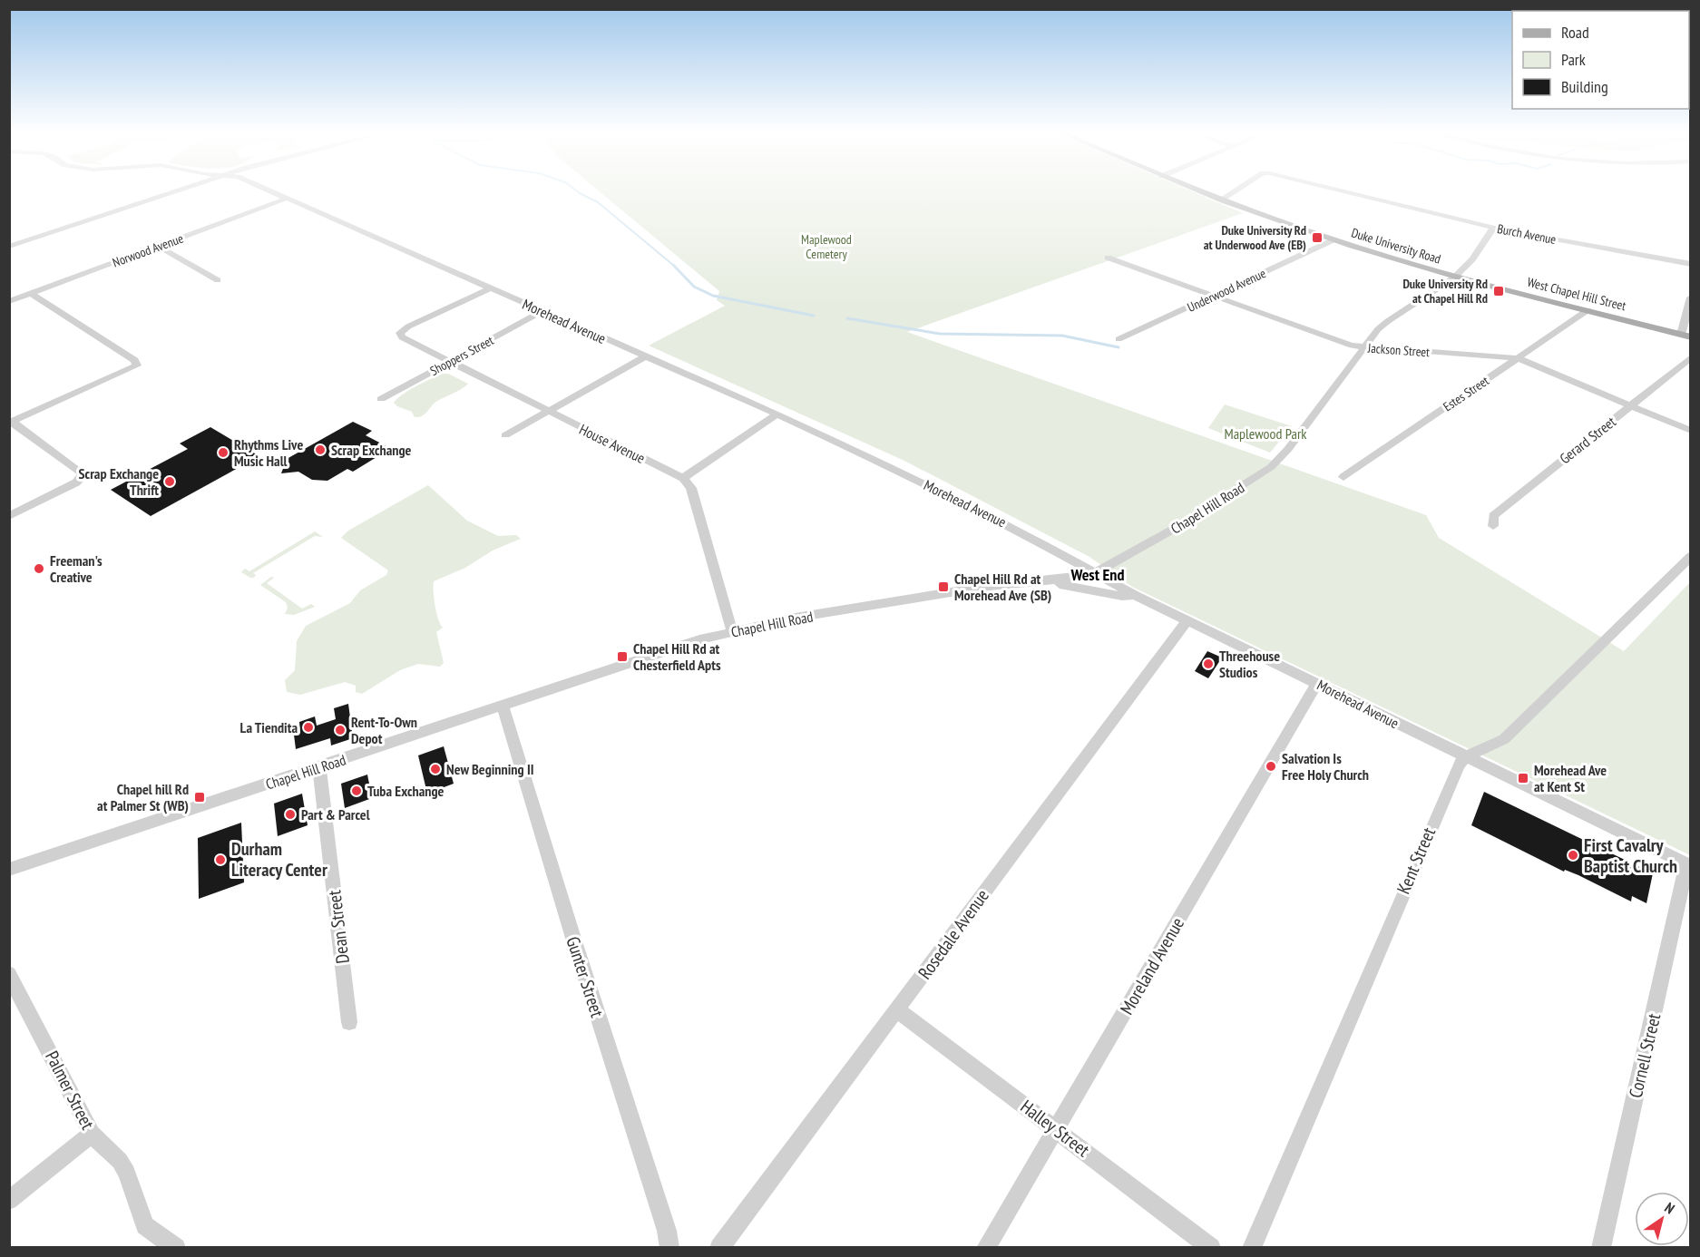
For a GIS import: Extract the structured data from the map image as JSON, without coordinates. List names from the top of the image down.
{
  "streets": {
    "main road": ["Duke University Road", "West Chapel Hill Street"],
    "street": [
      "Burch Avenue",
      "Norwood Avenue",
      "Underwood Avenue",
      "Morehead Avenue",
      "Jackson Street",
      "Shoppers Street",
      "Estes Street",
      "Gerard Street",
      "House Avenue",
      "Chapel Hill Road",
      "Kent Street",
      "Dean Street",
      "Rosedale Avenue",
      "Moreland Avenue",
      "Gunter Street",
      "Cornell Street",
      "Palmer Street",
      "Halley Street"
    ]
  },
  "crossings": [
    ["Burch Avenue", "Duke University Road"],
    ["Burch Avenue", "Chapel Hill Road"],
    ["Duke University Road", "Underwood Avenue"],
    ["Duke University Road", "West Chapel Hill Street"],
    ["Duke University Road", "Chapel Hill Road"],
    ["Norwood Avenue", "Morehead Avenue"],
    ["Underwood Avenue", "Jackson Street"],
    ["West Chapel Hill Street", "Estes Street"],
    ["West Chapel Hill Street", "Chapel Hill Road"],
    ["Morehead Avenue", "Shoppers Street"],
    ["Morehead Avenue", "House Avenue"],
    ["Morehead Avenue", "Chapel Hill Road"],
    ["Morehead Avenue", "Kent Street"],
    ["Morehead Avenue", "Rosedale Avenue"],
    ["Morehead Avenue", "Moreland Avenue"],
    ["Morehead Avenue", "Cornell Street"],
    ["Jackson Street", "Estes Street"],
    ["Jackson Street", "Gerard Street"],
    ["Jackson Street", "Chapel Hill Road"],
    ["Shoppers Street", "House Avenue"],
    ["Chapel Hill Road", "Dean Street"],
    ["Chapel Hill Road", "Gunter Street"],
    ["Rosedale Avenue", "Halley Street"],
    ["Moreland Avenue", "Halley Street"]
  ],
  "districts": ["West End"],
  "parks": ["Maplewood Cemetery", "Maplewood Park"],
  "places": {
    "transit": [
      "Duke University Rd at Underwood Ave (EB)",
      "Duke University Rd at Chapel Hill Rd",
      "Chapel Hill Rd at Morehead Ave (SB)",
      "Chapel Hill Rd at Chesterfield Apts",
      "Morehead Ave at Kent St",
      "Chapel hill Rd at Palmer St (WB)"
    ],
    "other": [
      "Scrap Exchange",
      "Rhythms Live Music Hall",
      "Scrap Exchange Thrift",
      "Freeman's Creative",
      "Threehouse Studios",
      "La Tiendita",
      "Rent-To-Own Depot",
      "Salvation Is Free Holy Church",
      "New Beginning II",
      "Tuba Exchange",
      "Part & Parcel",
      "First Cavalry Baptist Church",
      "Durham Literacy Center"
    ]
  },
  "legend": ["Road", "Park", "Building"],
  "north": "top right"
}
